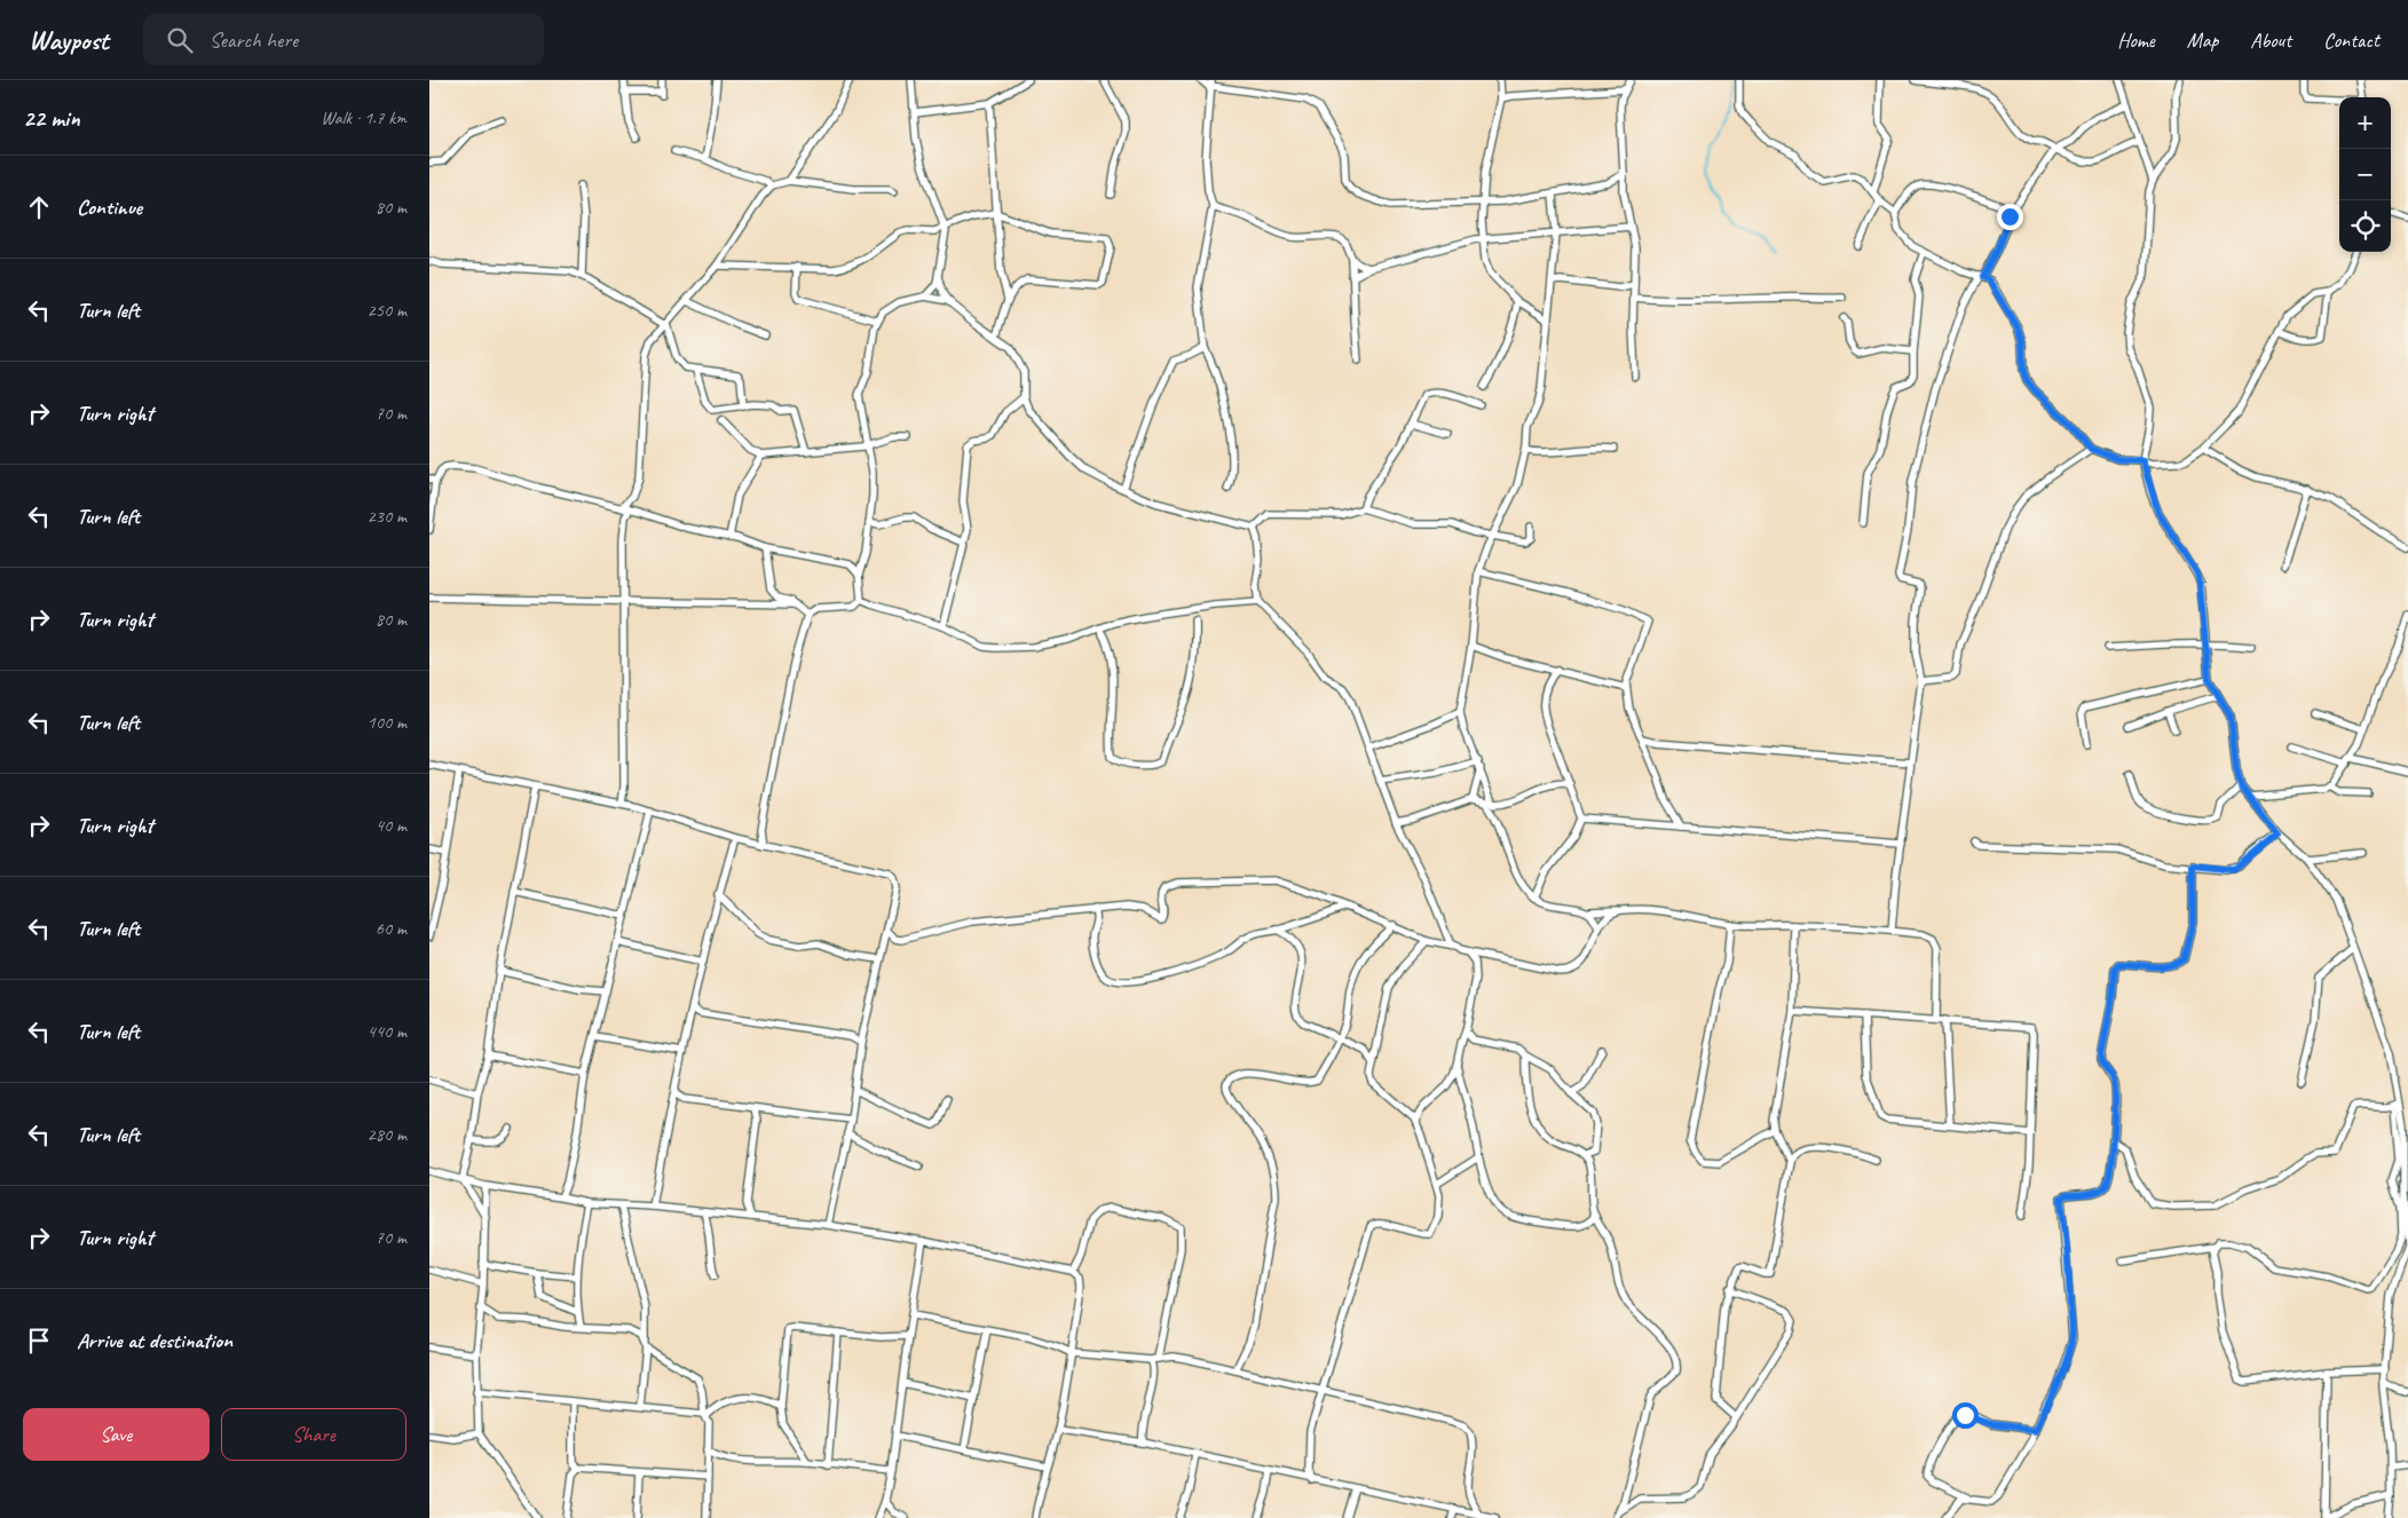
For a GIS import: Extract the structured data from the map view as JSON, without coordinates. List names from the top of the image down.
{
  "page": {
    "header": "Waypost",
    "search": "Search here",
    "nav": [
      "Home",
      "Map",
      "About",
      "Contact"
    ],
    "heading": ["22 min", "Walk · 1.7 km"],
    "map_buttons": ["+", "−"],
    "list": [
      ["Continue", "80 m"],
      ["Turn left", "250 m"],
      ["Turn right", "70 m"],
      ["Turn left", "230 m"],
      ["Turn right", "80 m"],
      ["Turn left", "100 m"],
      ["Turn right", "40 m"],
      ["Turn left", "60 m"],
      ["Turn left", "440 m"],
      ["Turn left", "280 m"],
      ["Turn right", "70 m"],
      "Arrive at destination"
    ],
    "buttons": ["Save", "Share"]
  }
}
